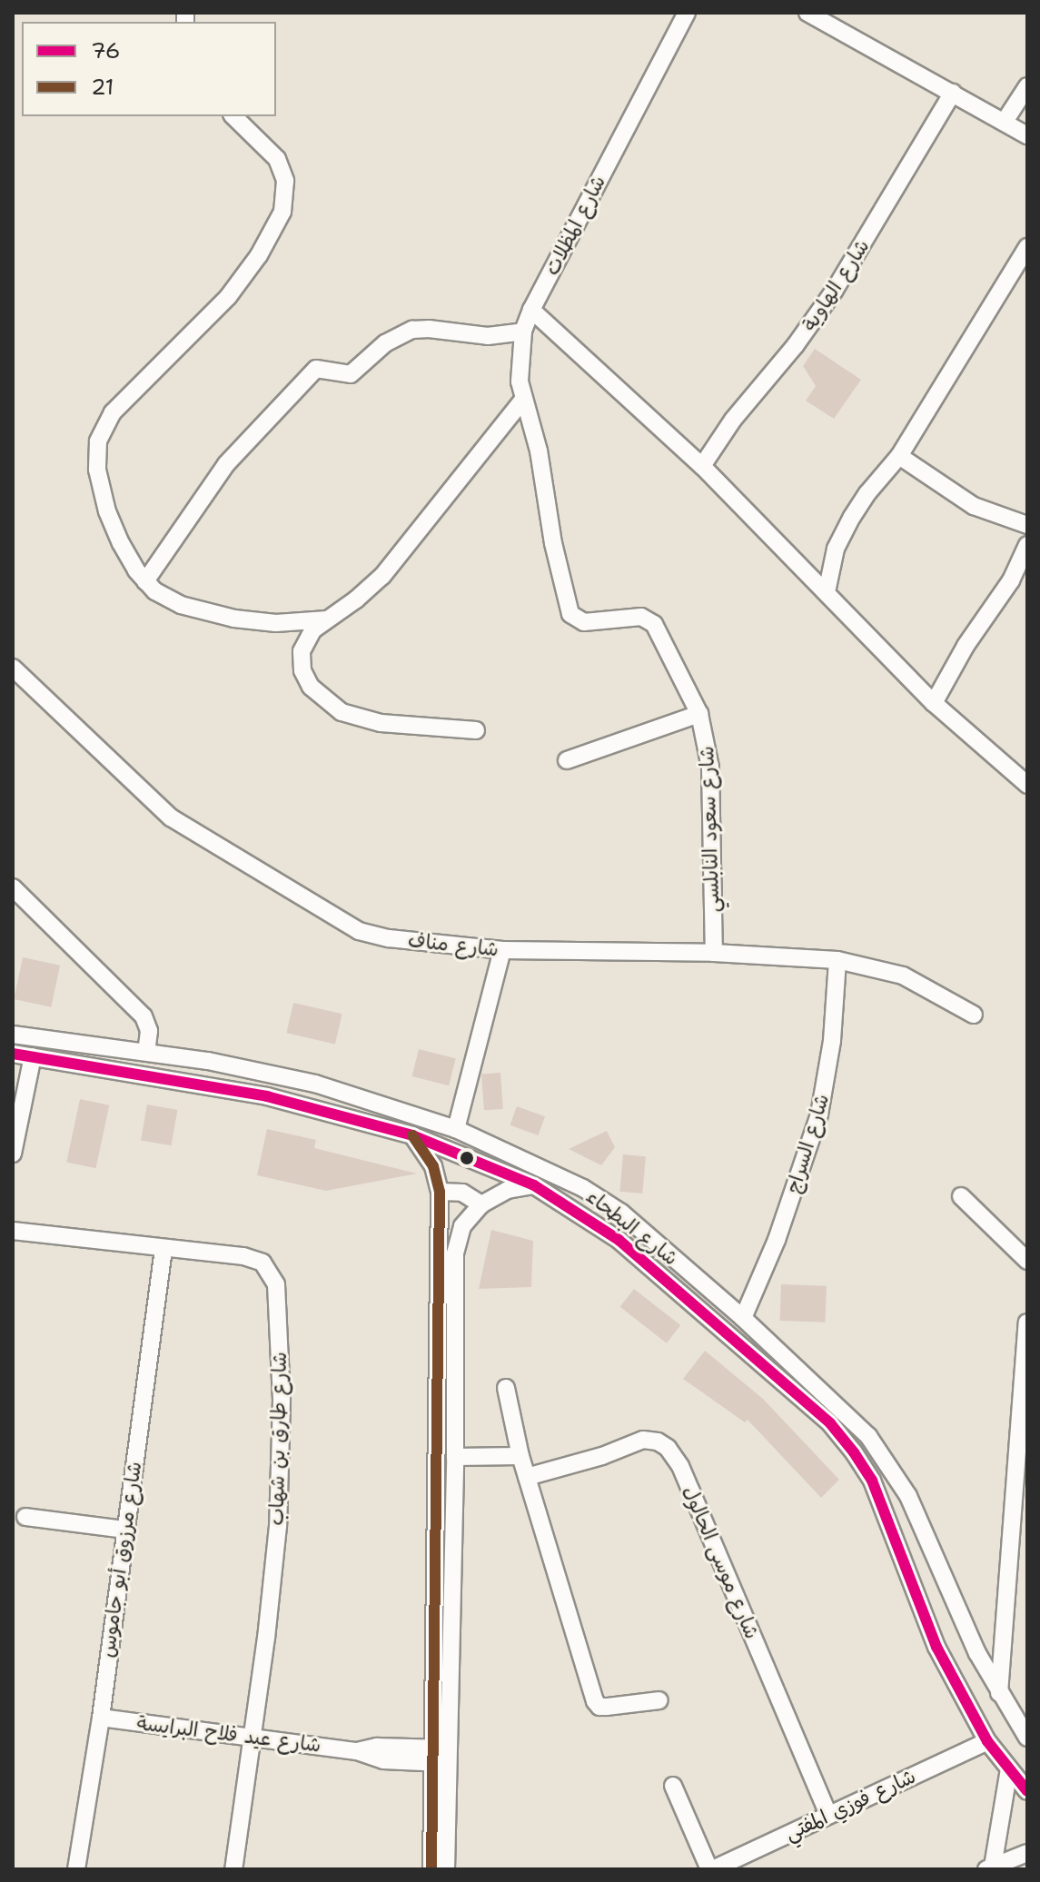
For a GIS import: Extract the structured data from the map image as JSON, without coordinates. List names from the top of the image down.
{
  "streets": {
    "street": [
      "شارع المظلات",
      "شارع الهاوية",
      "شارع سعود النابلسي",
      "شارع مناف",
      "شارع السراج",
      "شارع البطحاء",
      "شارع طارق بن شهاب",
      "شارع مرزوق أبو جاموس",
      "شارع موسى الحالول",
      "شارع عيد فلاح البرايسة",
      "شارع فوزي المفتي"
    ]
  },
  "crossings": [
    ["شارع المظلات", "شارع سعود النابلسي"],
    ["شارع سعود النابلسي", "شارع مناف"],
    ["شارع مناف", "شارع السراج"],
    ["شارع السراج", "شارع البطحاء"],
    ["شارع البطحاء", "شارع فوزي المفتي"],
    ["شارع طارق بن شهاب", "شارع مرزوق أبو جاموس"],
    ["شارع طارق بن شهاب", "شارع عيد فلاح البرايسة"],
    ["شارع مرزوق أبو جاموس", "شارع عيد فلاح البرايسة"],
    ["شارع موسى الحالول", "شارع فوزي المفتي"]
  ],
  "lines": ["transit line 76", "transit line 21"],
  "legend": ["76", "21"]
}
